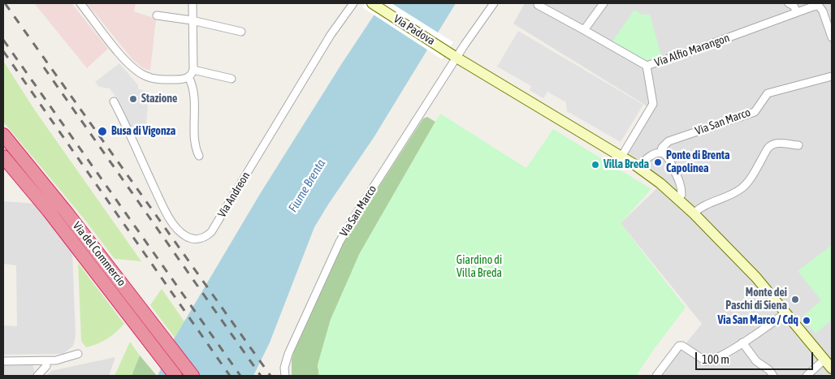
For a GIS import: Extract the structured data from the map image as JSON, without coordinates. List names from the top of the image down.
{
  "streets": {
    "highway": ["Via del Commercio"],
    "main road": ["Via Padova"],
    "street": ["Via Alfio Marangon", "Via San Marco", "Via Andreon"]
  },
  "crossings": [
    ["Via Padova", "Via San Marco"]
  ],
  "water": ["Fiume Brenta"],
  "parks": ["Giardino di Villa Breda"],
  "places": [
    "Stazione",
    "Busa di Vigonza",
    "Ponte di Brenta Capolinea",
    "Villa Breda",
    "Monte dei Paschi di Siena",
    "Via San Marco / Cdq"
  ],
  "scale_bar": "100 m"
}
